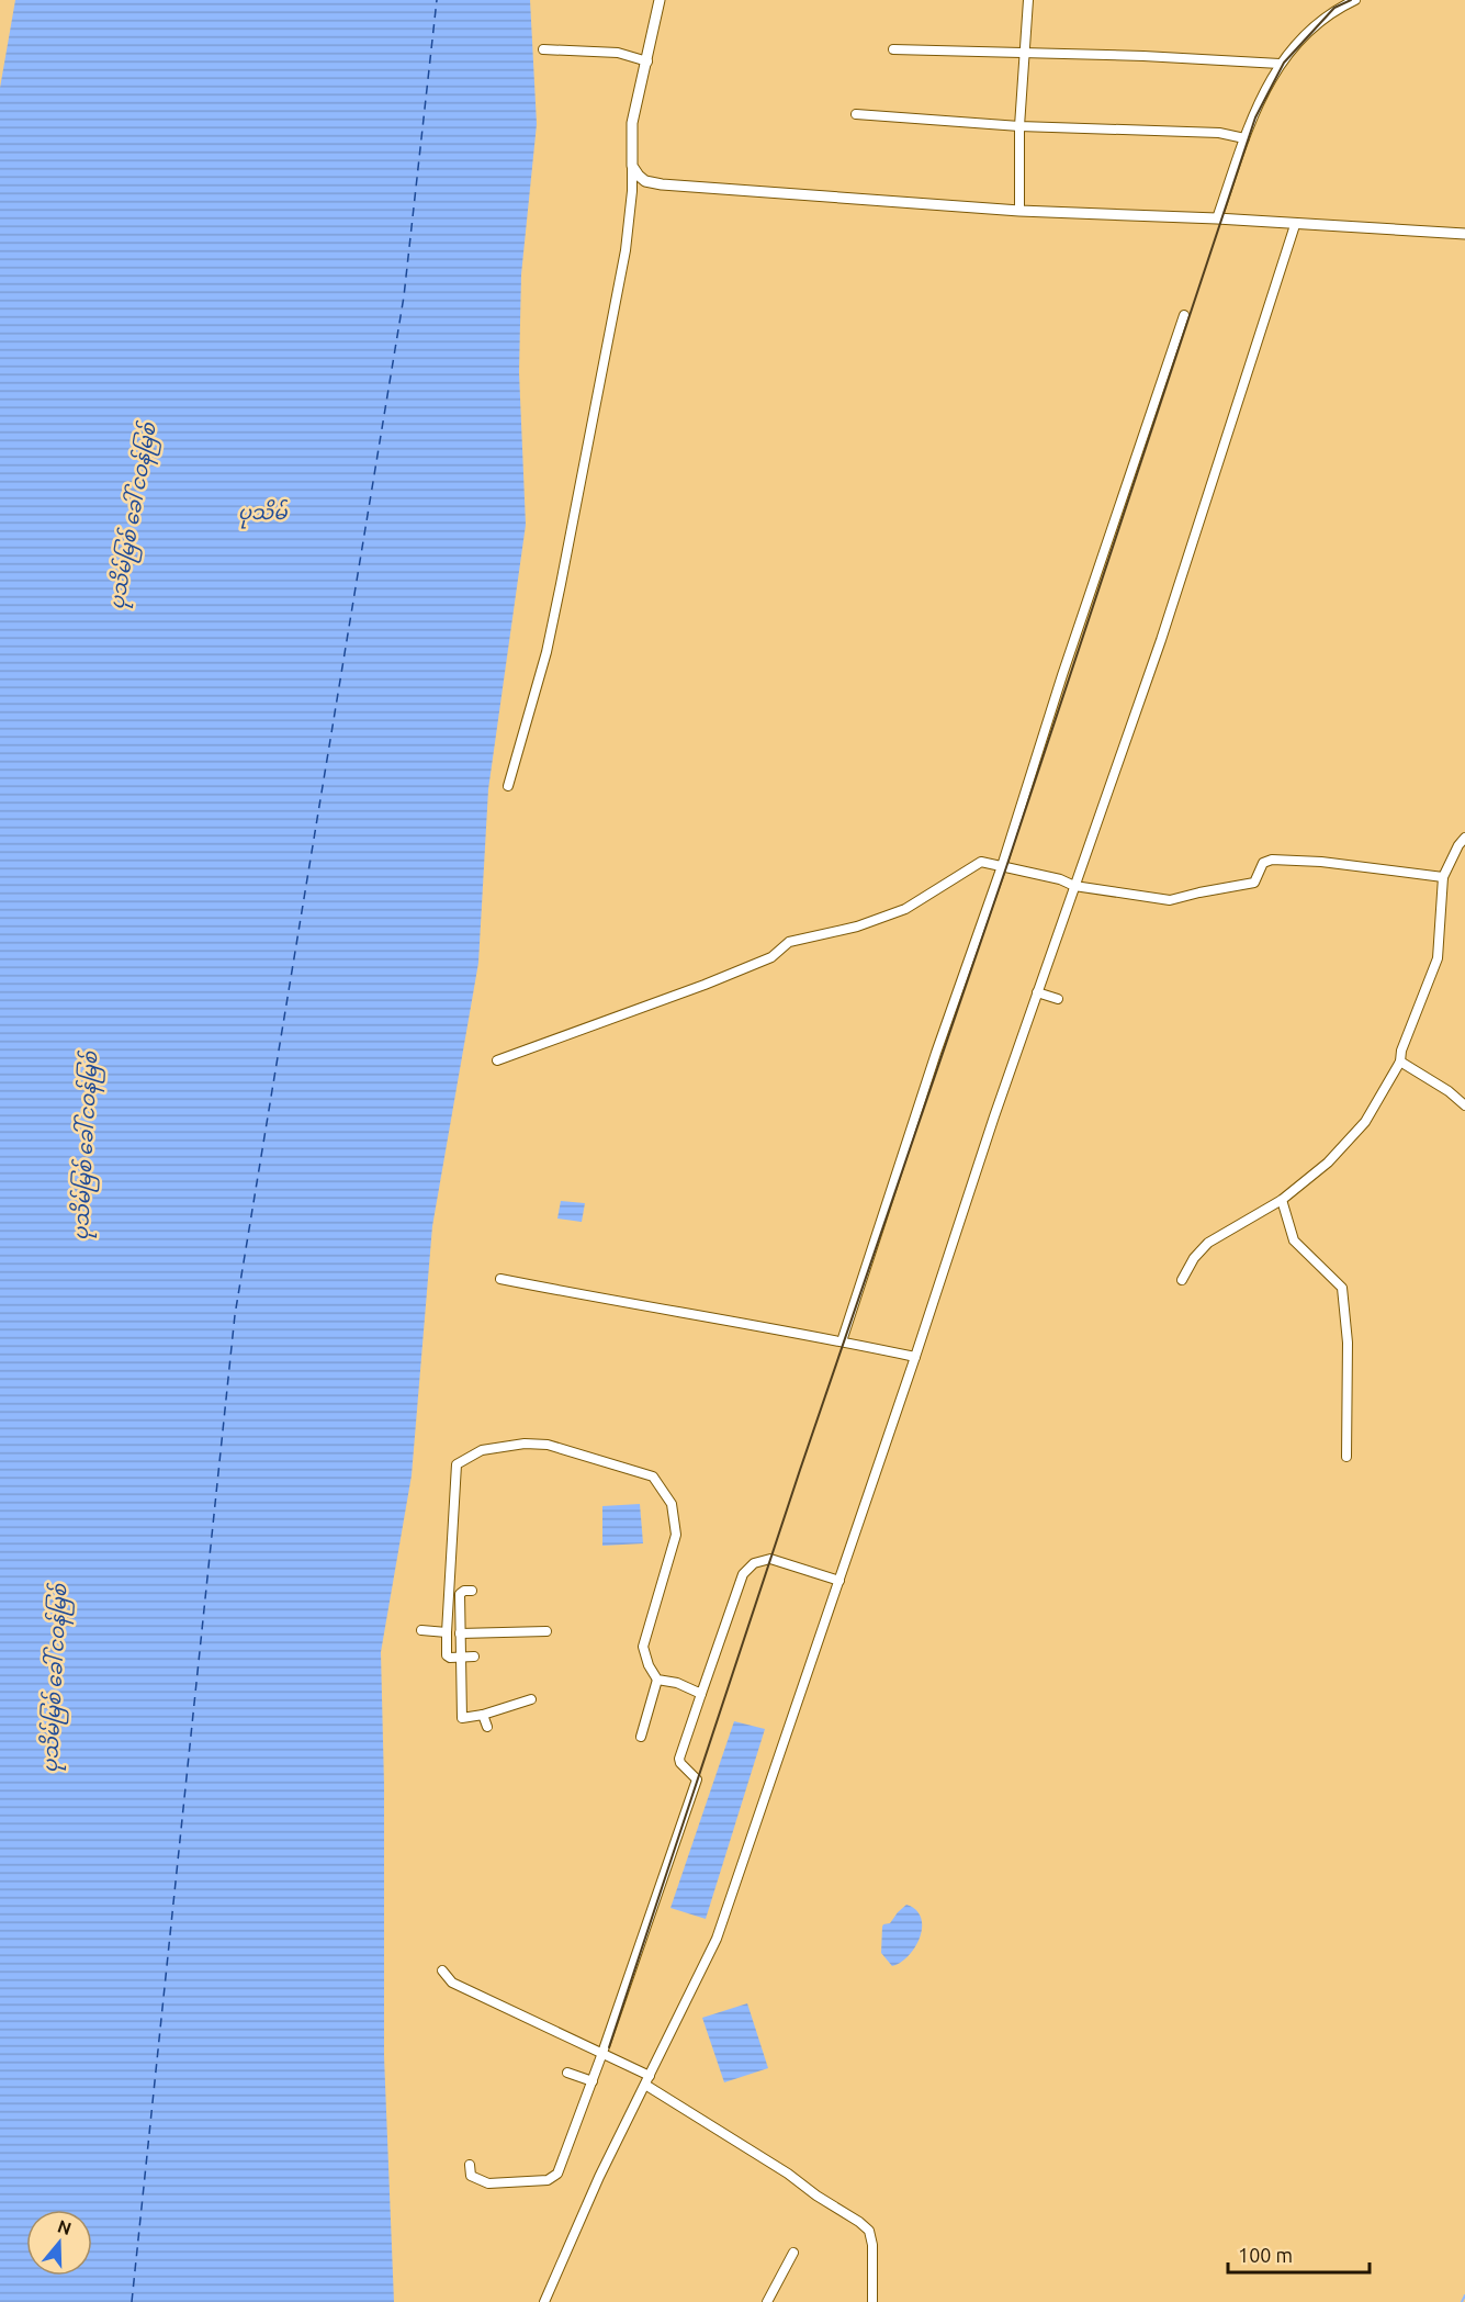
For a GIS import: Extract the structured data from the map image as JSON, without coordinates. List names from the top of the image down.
{
  "water": ["ပုသိမ်", "ပုသိမ်မြစ် ခေါ် ငဝန်မြစ်"],
  "scale_bar": "100 m",
  "north": "top"
}
